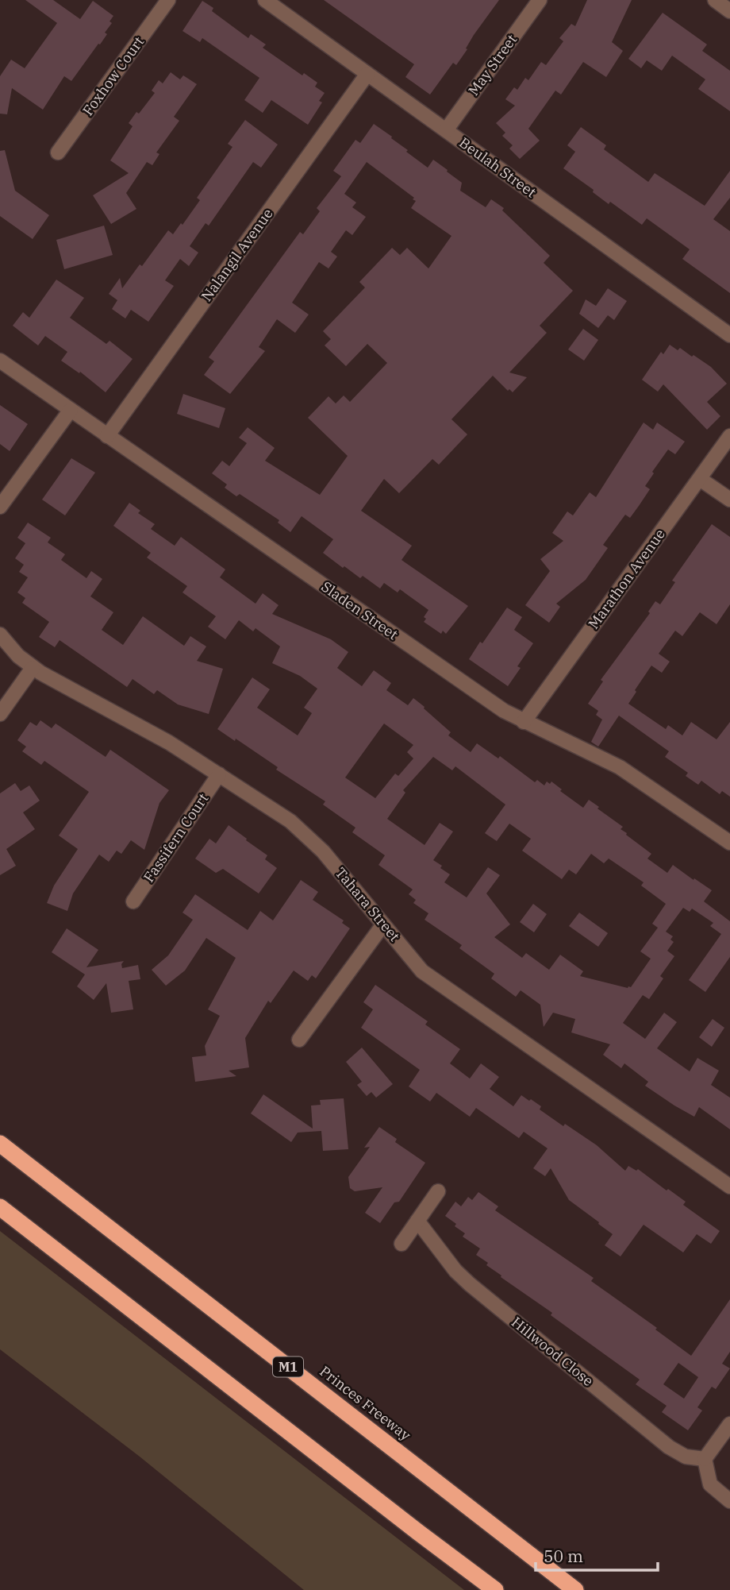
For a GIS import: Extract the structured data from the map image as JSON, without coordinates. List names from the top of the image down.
{
  "streets": {
    "highway": ["M1", "Princes Freeway"],
    "street": [
      "May Street",
      "Foxhow Court",
      "Beulah Street",
      "Nalangil Avenue",
      "Marathon Avenue",
      "Sladen Street",
      "Fassifern Court",
      "Tahara Street",
      "Hillwood Close"
    ]
  },
  "crossings": [
    ["May Street", "Beulah Street"],
    ["Beulah Street", "Nalangil Avenue"],
    ["Nalangil Avenue", "Sladen Street"],
    ["Marathon Avenue", "Sladen Street"],
    ["Fassifern Court", "Tahara Street"]
  ],
  "scale_bar": "50 m"
}
